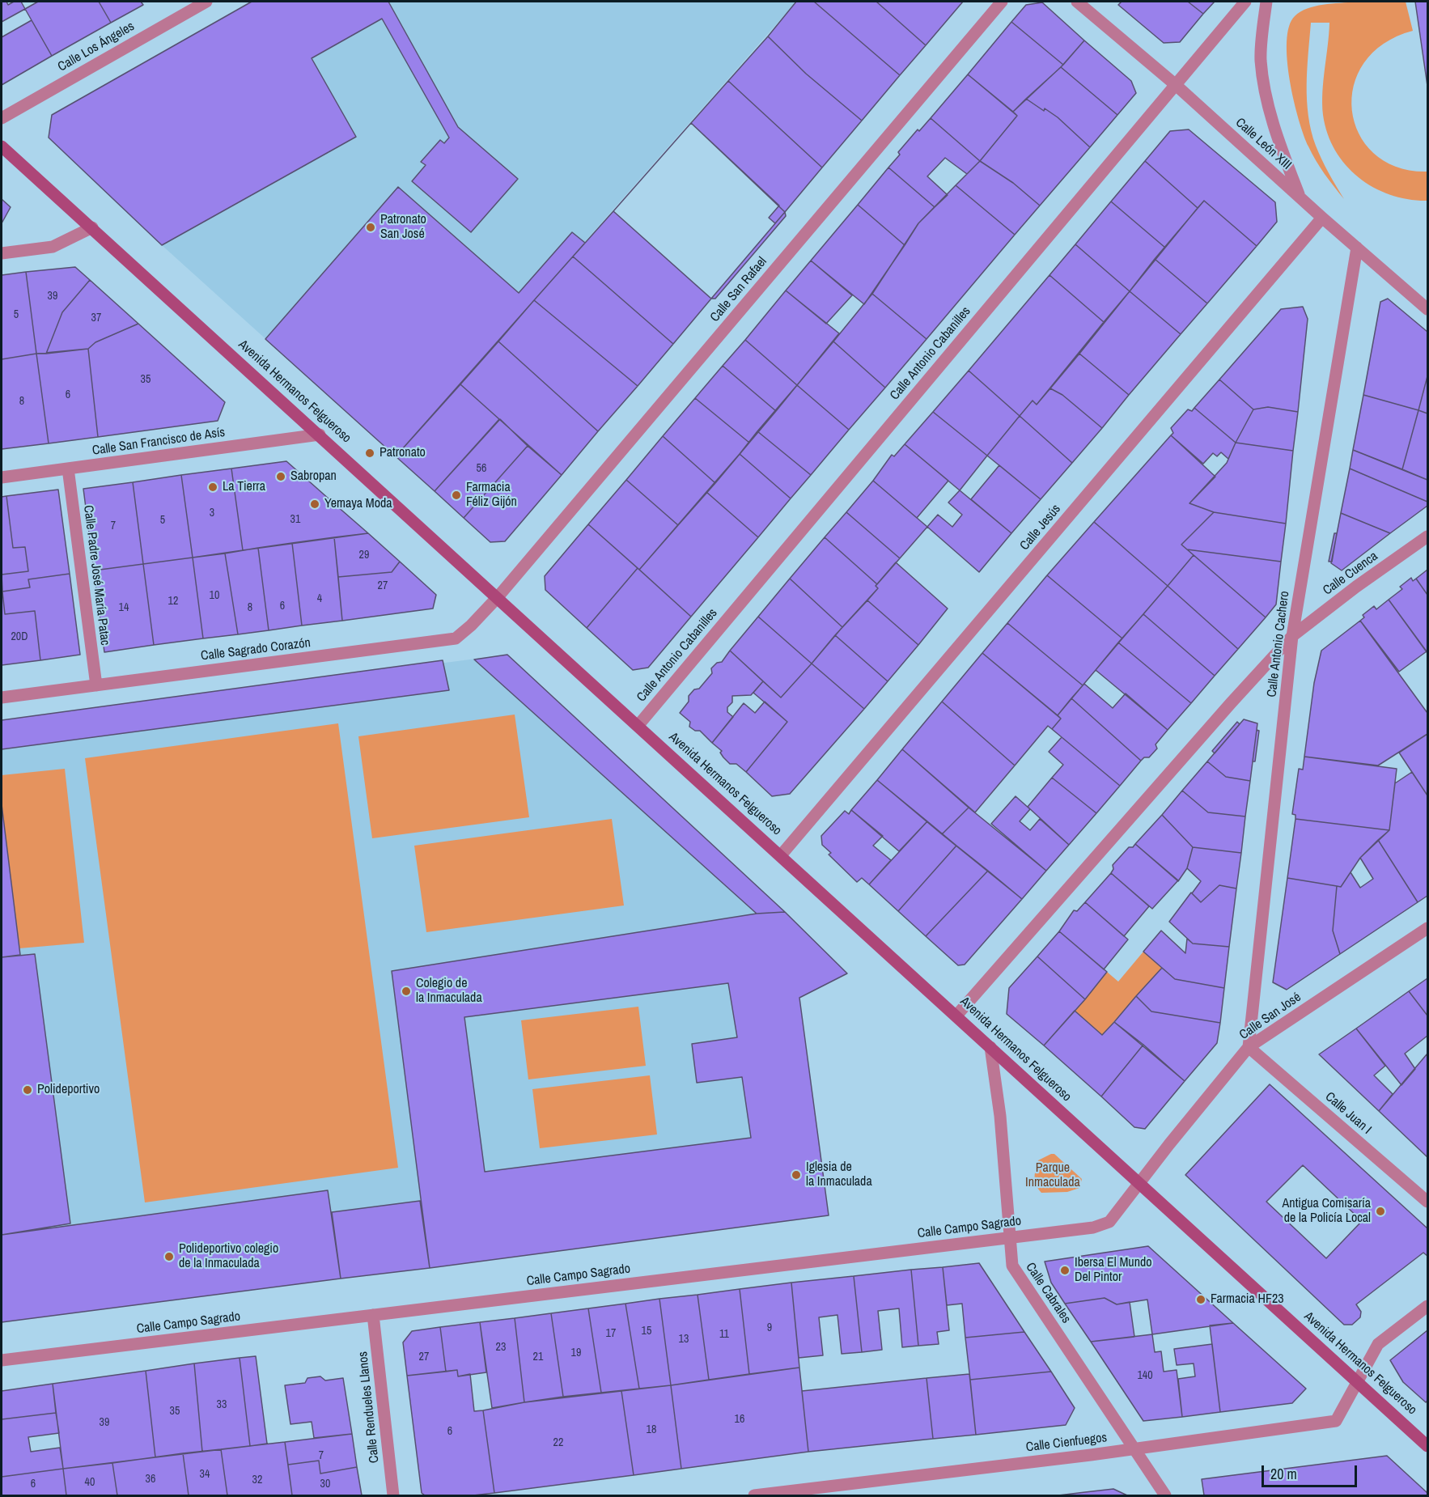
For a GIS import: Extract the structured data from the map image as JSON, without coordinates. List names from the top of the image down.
{
  "streets": {
    "street": [
      "Calle Los Ángeles",
      "Calle León XIII",
      "Calle San Rafael",
      "Calle Antonio Cabanilles",
      "Avenida Hermanos Felgueroso",
      "Calle San Francisco de Asís",
      "Calle Jesús",
      "Calle Cuenca",
      "Calle Padre José María Patac",
      "Calle Antonio Cachero",
      "Calle Sagrado Corazón",
      "Calle San José",
      "Calle Juan I",
      "Calle Campo Sagrado",
      "Calle Cabrales",
      "Calle Rendueles Llanos",
      "Calle Cienfuegos"
    ]
  },
  "crossings": [
    ["Calle León XIII", "Calle Antonio Cabanilles"],
    ["Calle León XIII", "Calle Jesús"],
    ["Calle León XIII", "Calle Antonio Cachero"],
    ["Calle San Rafael", "Avenida Hermanos Felgueroso"],
    ["Calle San Rafael", "Calle Sagrado Corazón"],
    ["Calle Antonio Cabanilles", "Avenida Hermanos Felgueroso"],
    ["Avenida Hermanos Felgueroso", "Calle San Francisco de Asís"],
    ["Avenida Hermanos Felgueroso", "Calle Jesús"],
    ["Avenida Hermanos Felgueroso", "Calle Cuenca"],
    ["Avenida Hermanos Felgueroso", "Calle Sagrado Corazón"],
    ["Avenida Hermanos Felgueroso", "Calle San José"],
    ["Avenida Hermanos Felgueroso", "Calle Campo Sagrado"],
    ["Avenida Hermanos Felgueroso", "Calle Cabrales"],
    ["Avenida Hermanos Felgueroso", "Calle Cienfuegos"],
    ["Calle San Francisco de Asís", "Calle Padre José María Patac"],
    ["Calle Cuenca", "Calle Antonio Cachero"],
    ["Calle Padre José María Patac", "Calle Sagrado Corazón"],
    ["Calle Antonio Cachero", "Calle San José"],
    ["Calle Antonio Cachero", "Calle Juan I"],
    ["Calle San José", "Calle Juan I"],
    ["Calle San José", "Calle Campo Sagrado"],
    ["Calle Campo Sagrado", "Calle Cabrales"],
    ["Calle Campo Sagrado", "Calle Rendueles Llanos"],
    ["Calle Cabrales", "Calle Cienfuegos"]
  ],
  "parks": ["Parque Inmaculada"],
  "places": [
    "Patronato San José",
    "Patronato",
    "Sabropan",
    "La Tierra",
    "Farmacia Féliz Gijón",
    "Yemaya Moda",
    "Colegio de la Inmaculada",
    "Polideportivo",
    "Iglesia de la Inmaculada",
    "Antigua Comisaría de la Policía Local",
    "Polideportivo colegio de la Inmaculada",
    "Ibersa El Mundo Del Pintor",
    "Farmacia HF23"
  ],
  "house_numbers": [
    "39",
    "5",
    "37",
    "35",
    "6",
    "8",
    "56",
    "3",
    "31",
    "5",
    "7",
    "29",
    "27",
    "10",
    "4",
    "12",
    "6",
    "14",
    "8",
    "20D",
    "9",
    "15",
    "17",
    "11",
    "13",
    "23",
    "19",
    "27",
    "21",
    "140",
    "33",
    "35",
    "16",
    "39",
    "18",
    "6",
    "22",
    "7",
    "34",
    "36",
    "32",
    "40",
    "6",
    "30"
  ],
  "scale_bar": "20 m"
}
